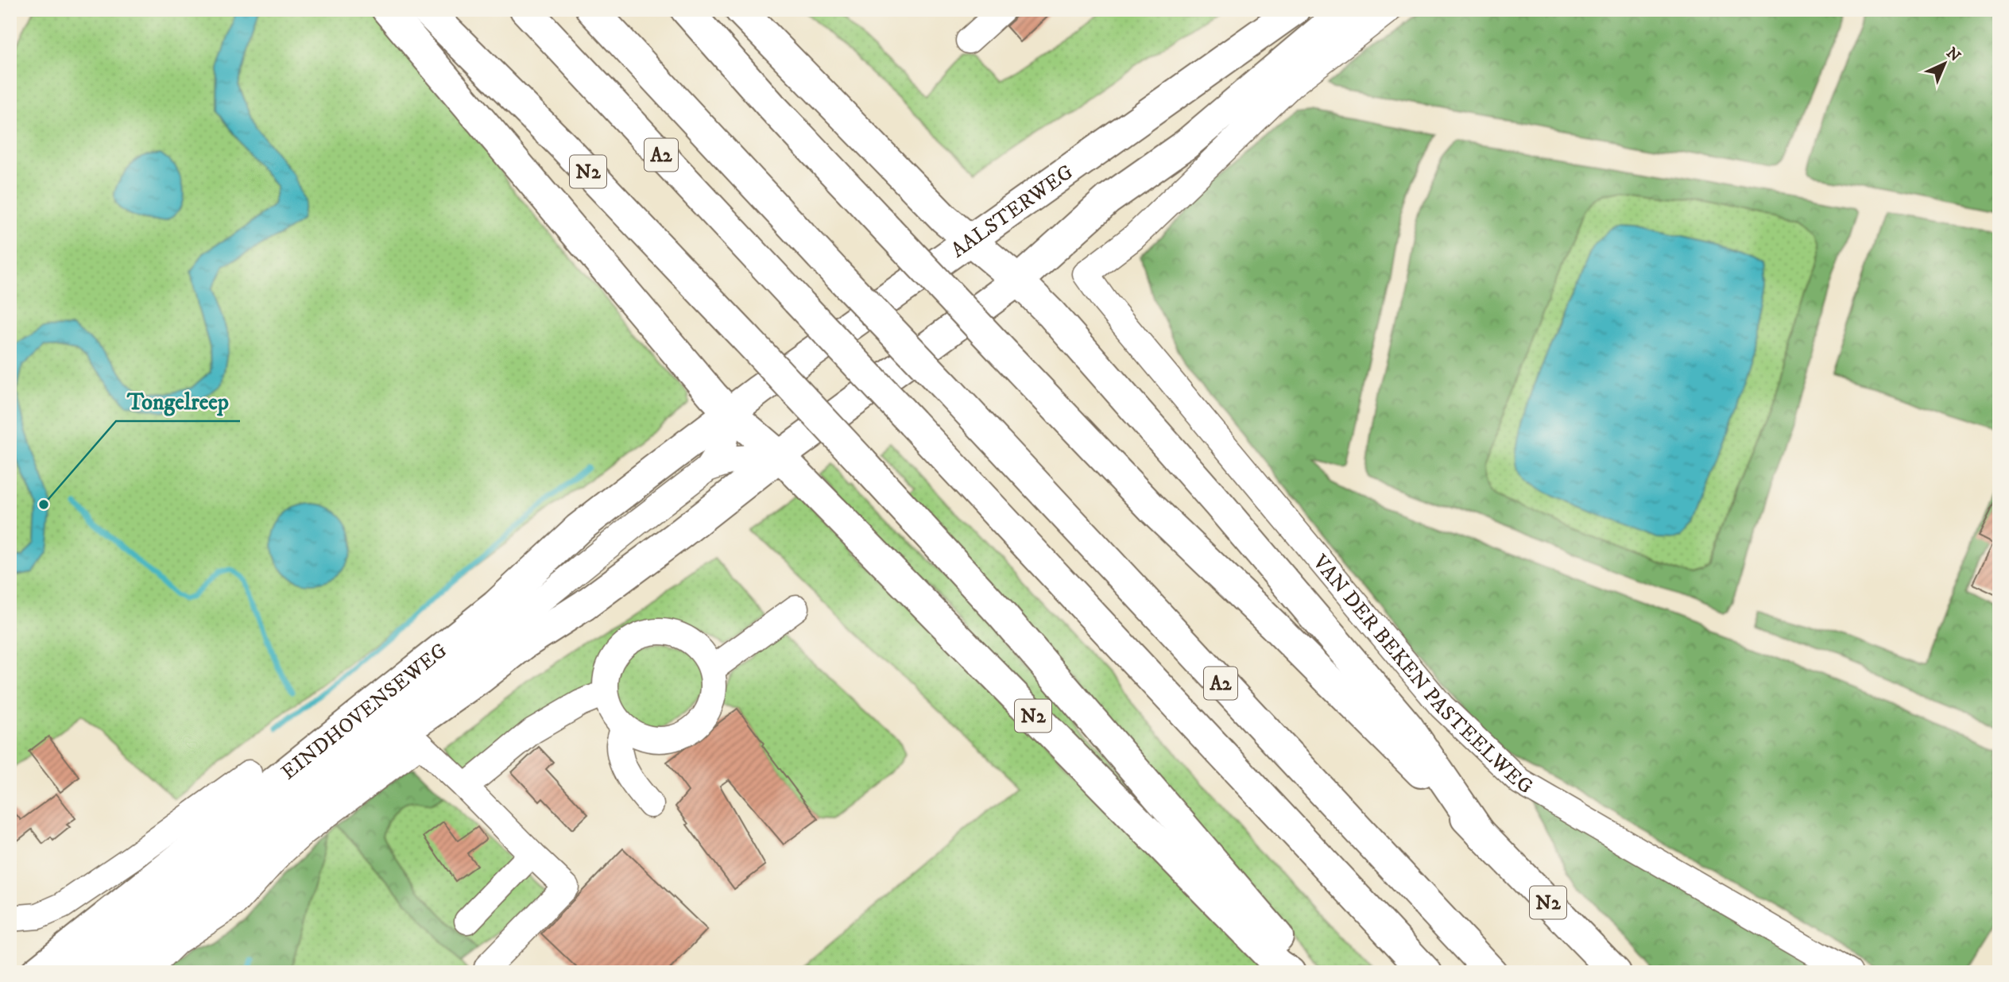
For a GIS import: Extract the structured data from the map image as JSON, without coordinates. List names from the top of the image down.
{
  "streets": {
    "main road": [
      "A2",
      "N2",
      "AALSTERWEG",
      "EINDHOVENSEWEG"
    ],
    "street": ["VAN DER BEKEN PASTEELWEG"]
  },
  "crossings": [
    ["N2", "AALSTERWEG"],
    ["N2", "EINDHOVENSEWEG"],
    ["AALSTERWEG", "EINDHOVENSEWEG"]
  ],
  "places": ["Tongelreep"],
  "north": "top right"
}
